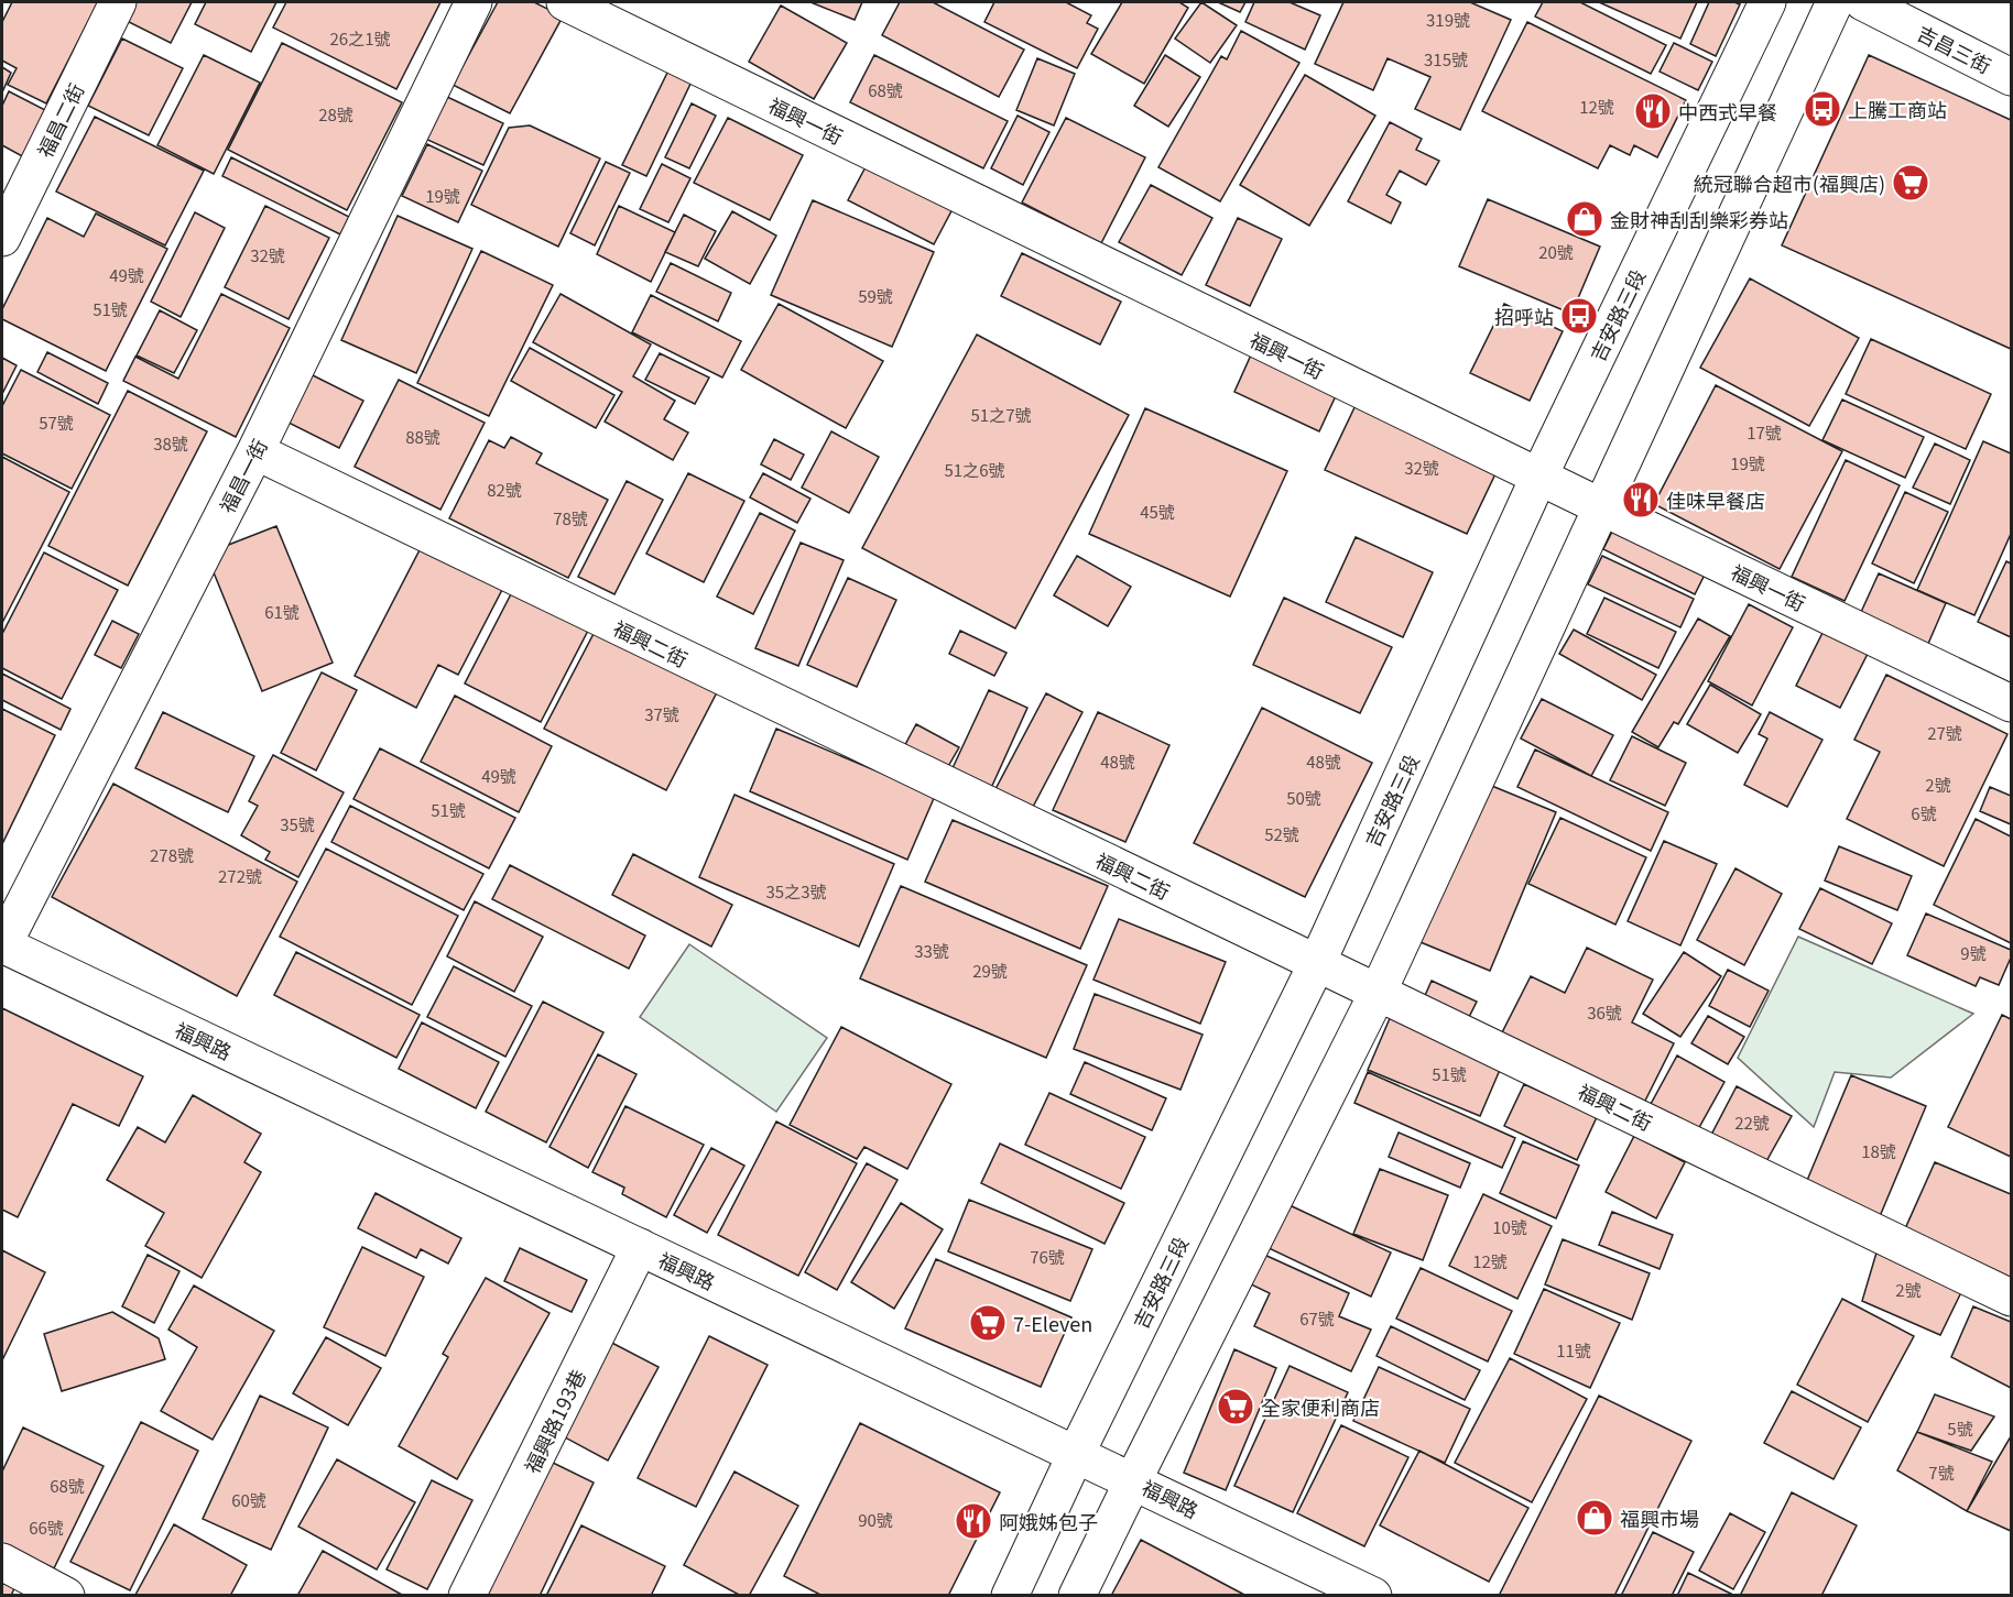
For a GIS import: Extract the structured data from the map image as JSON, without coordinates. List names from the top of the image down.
{
  "streets": {
    "street": [
      "吉昌三街",
      "福昌二街",
      "福興一街",
      "吉安路三段",
      "福昌一街",
      "福興二街",
      "福興路",
      "福興路193巷"
    ]
  },
  "crossings": [
    ["福興一街", "吉安路三段"],
    ["吉安路三段", "福興二街"],
    ["吉安路三段", "福興路"],
    ["福昌一街", "福興二街"],
    ["福昌一街", "福興路"],
    ["福興路", "福興路193巷"]
  ],
  "places": {
    "bus stop": ["上騰工商站", "招呼站"],
    "restaurant": ["中西式早餐", "佳味早餐店", "阿娥姊包子"],
    "supermarket": ["統冠聯合超市(福興店)", "7-Eleven", "全家便利商店"],
    "shop": ["金財神刮刮樂彩券站", "福興市場"]
  },
  "house_numbers": [
    "319號",
    "26之1號",
    "315號",
    "68號",
    "12號",
    "28號",
    "19號",
    "20號",
    "32號",
    "49號",
    "59號",
    "51號",
    "51之7號",
    "57號",
    "17號",
    "88號",
    "38號",
    "19號",
    "32號",
    "51之6號",
    "82號",
    "45號",
    "78號",
    "61號",
    "37號",
    "27號",
    "48號",
    "48號",
    "49號",
    "2號",
    "50號",
    "51號",
    "6號",
    "35號",
    "52號",
    "278號",
    "272號",
    "35之3號",
    "33號",
    "9號",
    "29號",
    "36號",
    "51號",
    "22號",
    "18號",
    "10號",
    "76號",
    "12號",
    "2號",
    "67號",
    "11號",
    "5號",
    "7號",
    "68號",
    "60號",
    "90號",
    "66號"
  ]
}
